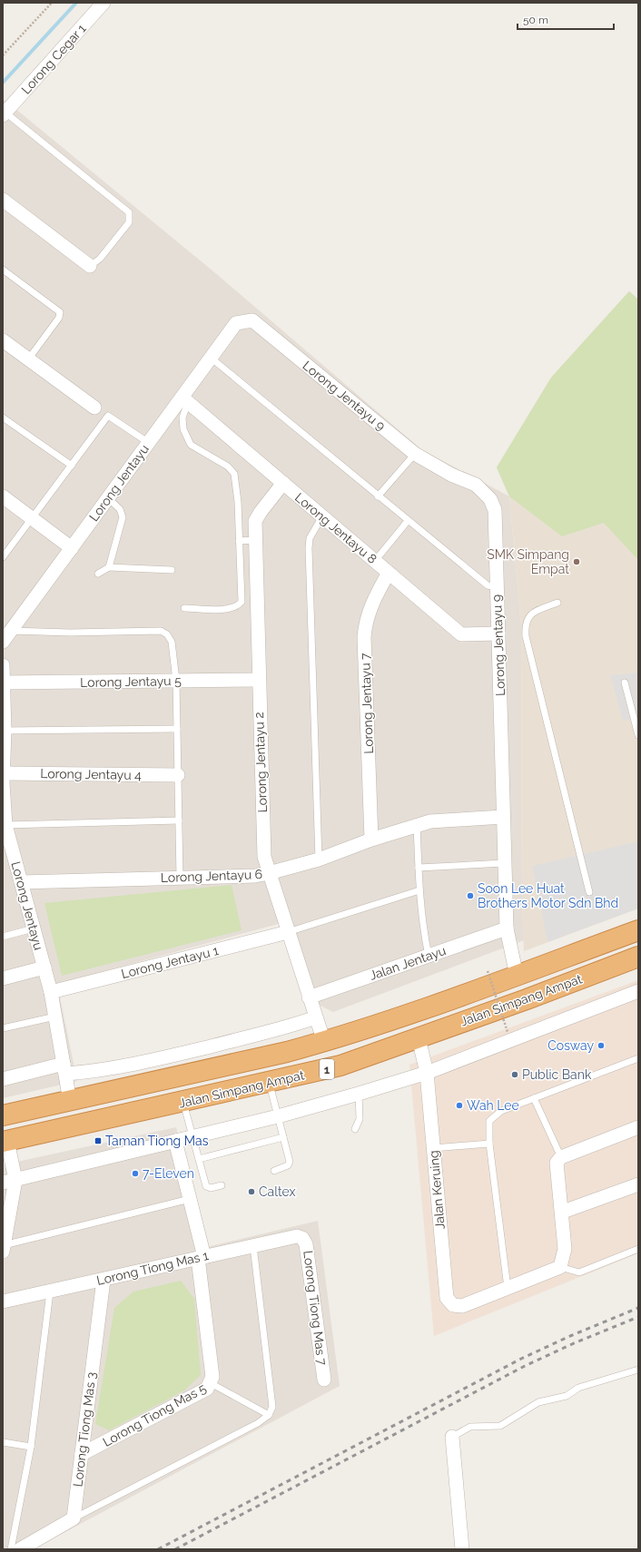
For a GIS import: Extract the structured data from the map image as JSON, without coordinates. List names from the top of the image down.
{
  "streets": {
    "highway": ["Jalan Simpang Ampat", "1"],
    "street": [
      "Lorong Cegar 1",
      "Lorong Jentayu 9",
      "Lorong Jentayu",
      "Lorong Jentayu 8",
      "Lorong Jentayu 5",
      "Lorong Jentayu 7",
      "Lorong Jentayu 2",
      "Lorong Jentayu 4",
      "Lorong Jentayu 6",
      "Lorong Jentayu 1",
      "Jalan Jentayu",
      "Jalan Keruing",
      "Lorong Tiong Mas 1",
      "Lorong Tiong Mas 7",
      "Lorong Tiong Mas 5",
      "Lorong Tiong Mas 3"
    ]
  },
  "crossings": [
    ["Lorong Jentayu 9", "Lorong Jentayu"],
    ["Lorong Jentayu 9", "Lorong Jentayu 8"],
    ["Lorong Jentayu 9", "Lorong Jentayu 6"],
    ["Lorong Jentayu 9", "Jalan Jentayu"],
    ["Lorong Jentayu 9", "Jalan Simpang Ampat"],
    ["Lorong Jentayu", "Lorong Jentayu 8"],
    ["Lorong Jentayu", "Lorong Jentayu 5"],
    ["Lorong Jentayu", "Lorong Jentayu 4"],
    ["Lorong Jentayu", "Lorong Jentayu 6"],
    ["Lorong Jentayu", "Lorong Jentayu 1"],
    ["Lorong Jentayu", "Jalan Simpang Ampat"],
    ["Lorong Jentayu 8", "Lorong Jentayu 7"],
    ["Lorong Jentayu 8", "Lorong Jentayu 2"],
    ["Lorong Jentayu 5", "Lorong Jentayu 2"],
    ["Lorong Jentayu 7", "Lorong Jentayu 6"],
    ["Lorong Jentayu 2", "Lorong Jentayu 6"],
    ["Lorong Jentayu 2", "Lorong Jentayu 1"],
    ["Lorong Jentayu 2", "Jalan Jentayu"],
    ["Lorong Jentayu 2", "Jalan Simpang Ampat"],
    ["Jalan Simpang Ampat", "Jalan Keruing"],
    ["Lorong Tiong Mas 1", "Lorong Tiong Mas 7"],
    ["Lorong Tiong Mas 1", "Lorong Tiong Mas 5"],
    ["Lorong Tiong Mas 1", "Lorong Tiong Mas 3"],
    ["Lorong Tiong Mas 5", "Lorong Tiong Mas 3"]
  ],
  "places": {
    "other": [
      "SMK Simpang Empat",
      "Soon Lee Huat Brothers Motor Sdn Bhd",
      "Cosway",
      "Public Bank",
      "Wah Lee",
      "7-Eleven",
      "Caltex"
    ],
    "transit": ["Taman Tiong Mas"]
  },
  "scale_bar": "50 m"
}
